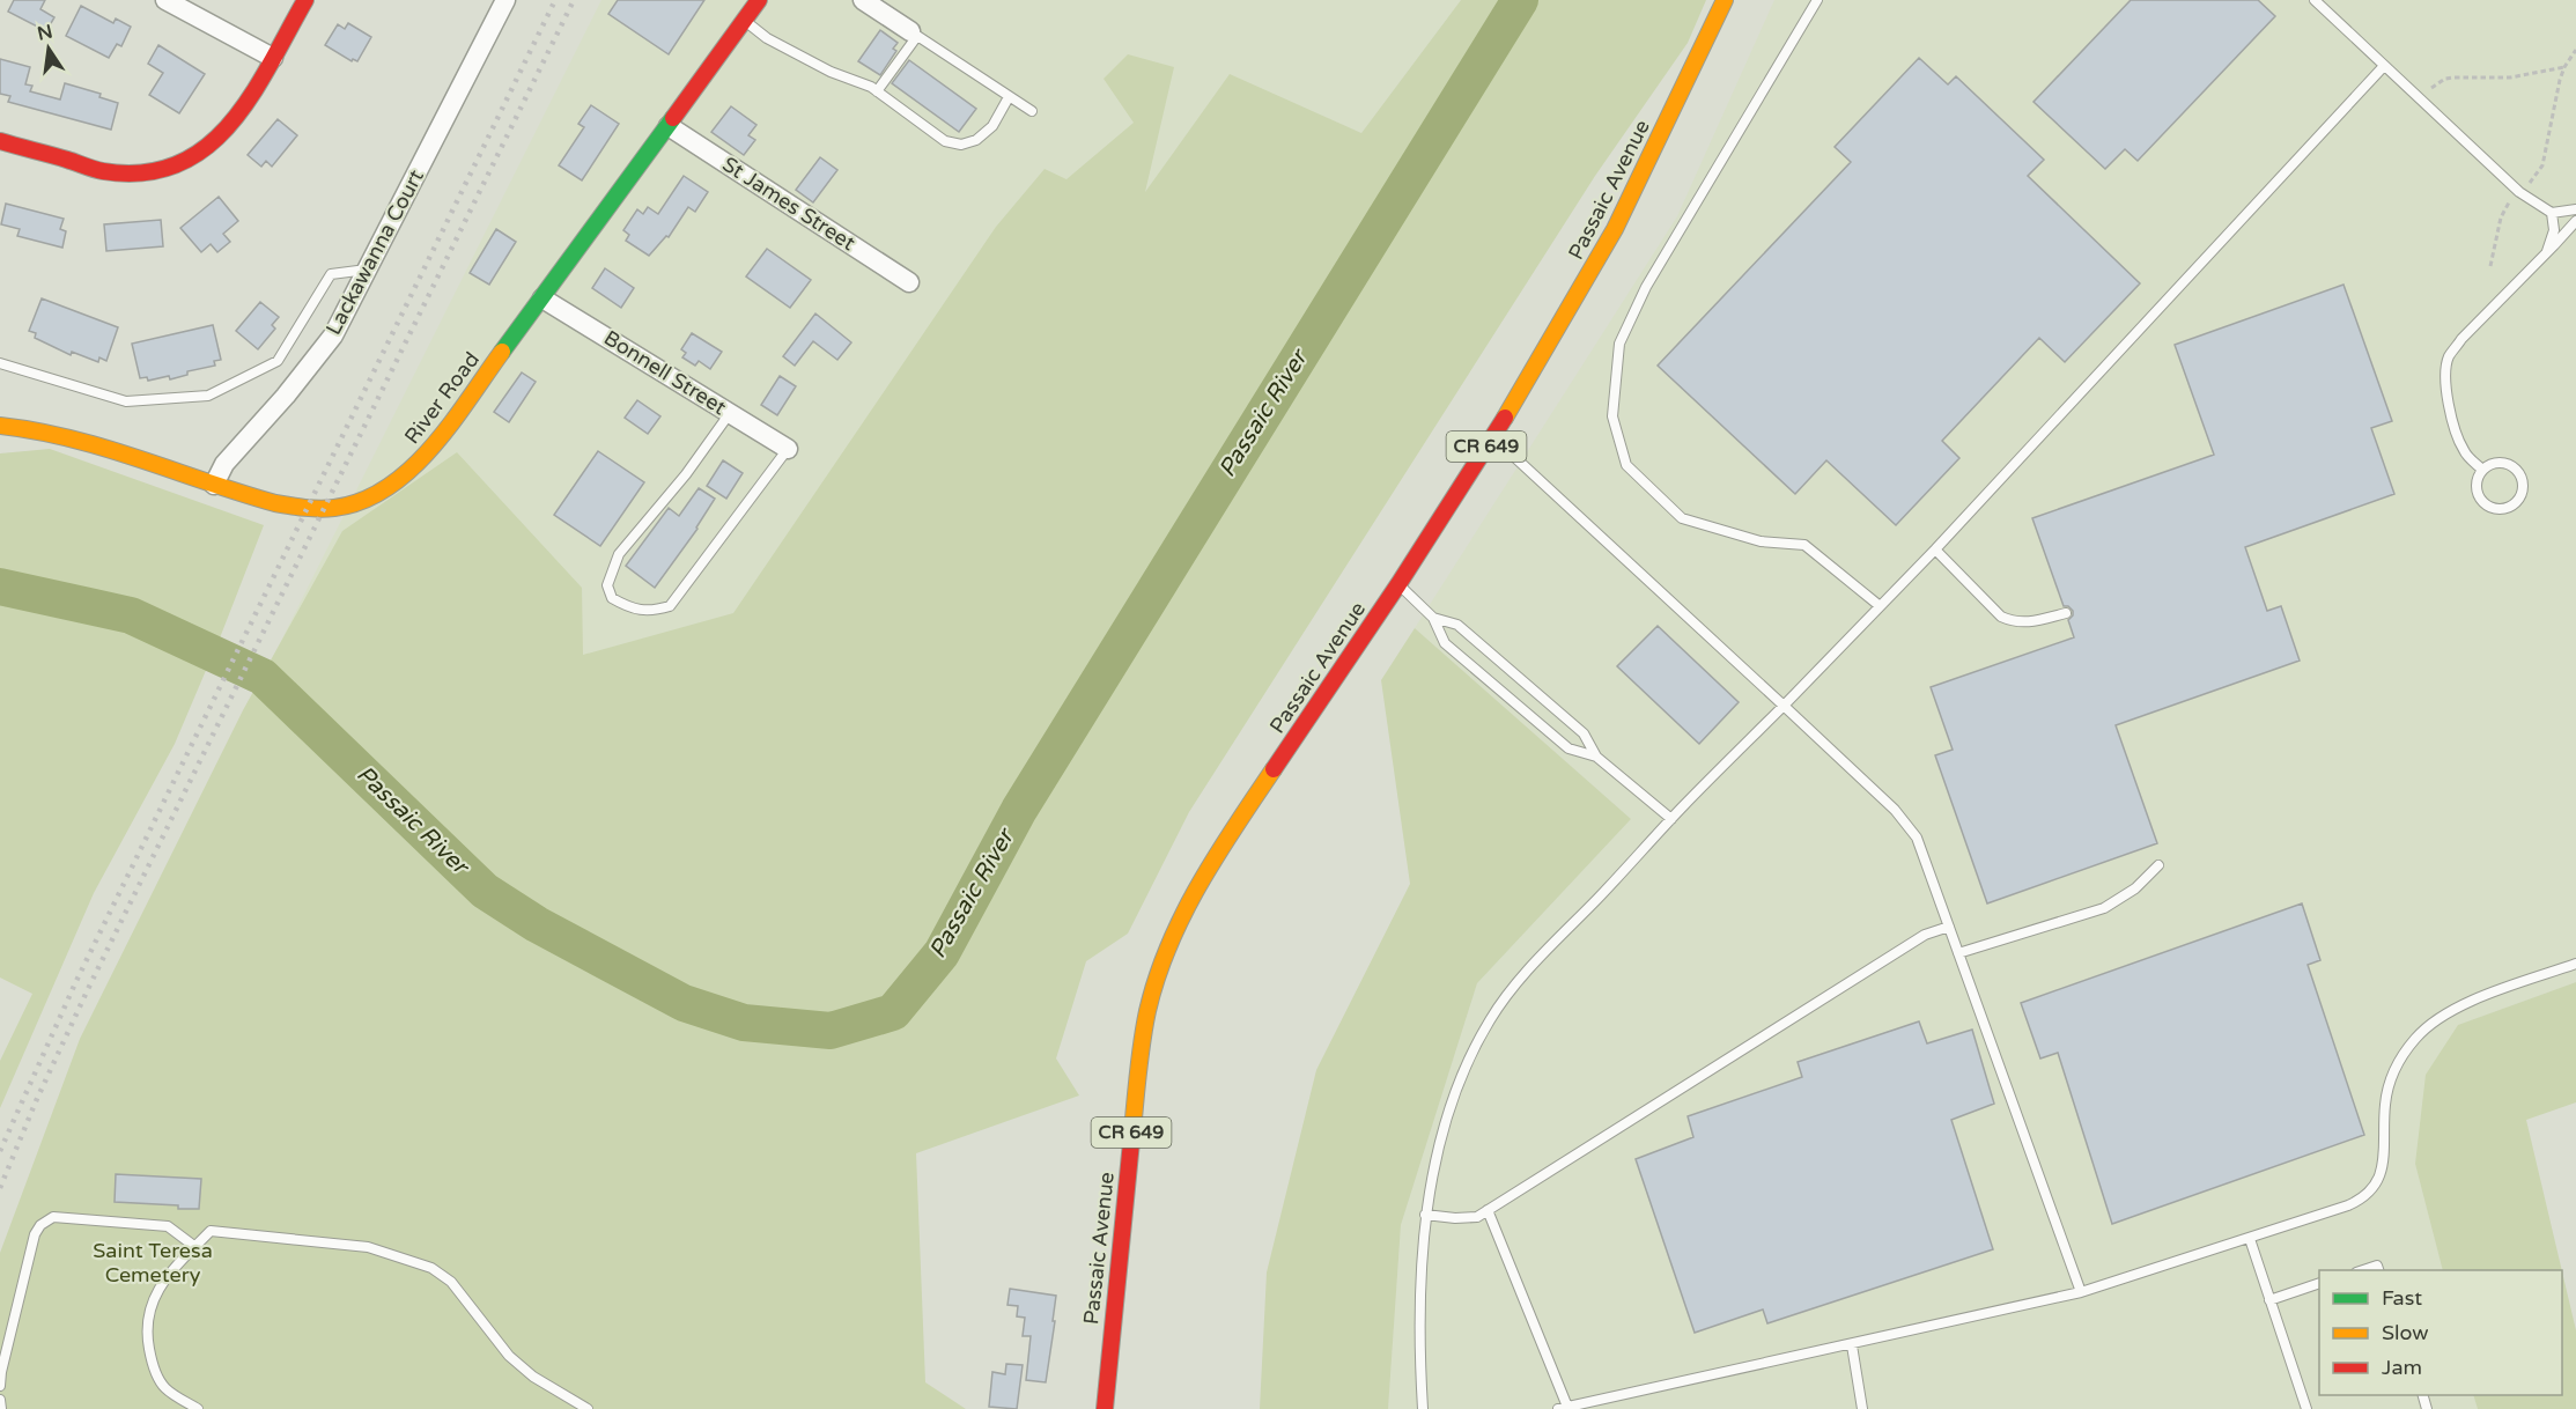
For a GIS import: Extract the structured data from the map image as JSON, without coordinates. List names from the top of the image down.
{
  "streets": {
    "main road": ["Passaic Avenue", "River Road", "CR 649"],
    "street": ["St James Street", "Lackawanna Court", "Bonnell Street"]
  },
  "crossings": [
    ["St James Street", "River Road"],
    ["Lackawanna Court", "River Road"],
    ["Bonnell Street", "River Road"]
  ],
  "water": ["Passaic River"],
  "parks": ["Saint Teresa Cemetery"],
  "legend": ["Fast", "Slow", "Jam"],
  "north": "top"
}
